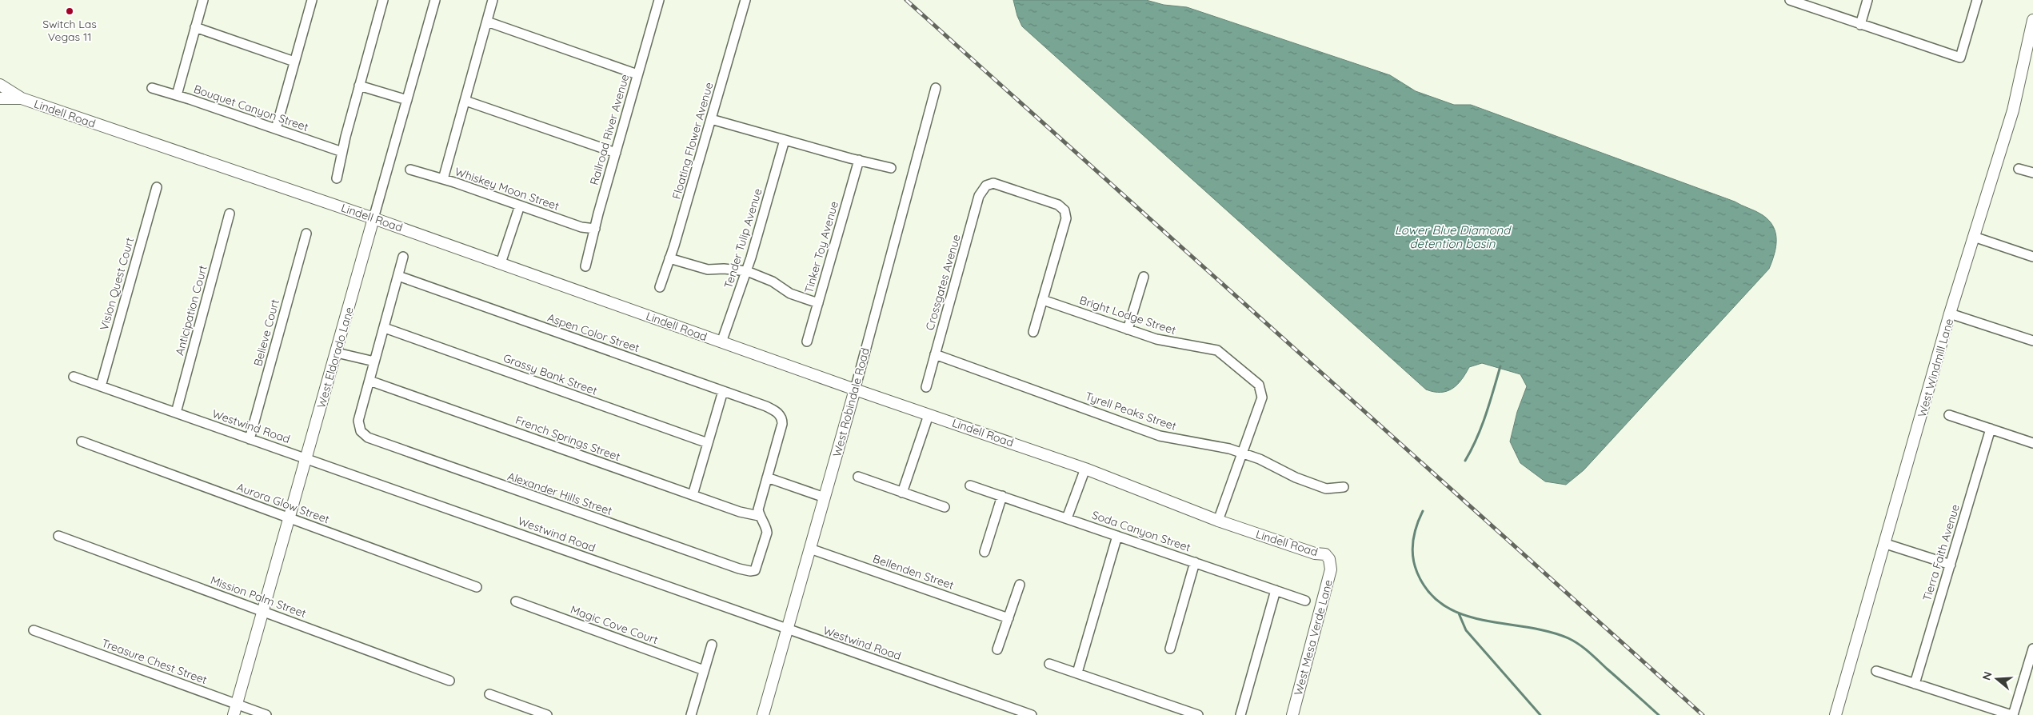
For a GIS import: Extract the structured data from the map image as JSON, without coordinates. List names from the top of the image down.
{
  "streets": {
    "street": [
      "Bouquet Canyon Street",
      "Lindell Road",
      "Railroad River Avenue",
      "Floating Flower Avenue",
      "Whiskey Moon Street",
      "Tender Tulip Avenue",
      "Tinker Toy Avenue",
      "Crossgates Avenue",
      "Vision Quest Court",
      "Anticipation Court",
      "Bright Lodge Street",
      "Believe Court",
      "Aspen Color Street",
      "West Eldorado Lane",
      "West Windmill Lane",
      "Grassy Bank Street",
      "West Robindale Road",
      "Tyrell Peaks Street",
      "Westwind Road",
      "French Springs Street",
      "Alexander Hills Street",
      "Aurora Glow Street",
      "Soda Canyon Street",
      "Tierra Faith Avenue",
      "Bellenden Street",
      "Mission Palm Street",
      "Magic Cove Court",
      "West Mesa Verde Lane",
      "Treasure Chest Street"
    ]
  },
  "crossings": [
    ["Lindell Road", "Tender Tulip Avenue"],
    ["Lindell Road", "West Eldorado Lane"],
    ["Lindell Road", "West Robindale Road"],
    ["Lindell Road", "West Mesa Verde Lane"],
    ["Railroad River Avenue", "Whiskey Moon Street"],
    ["Crossgates Avenue", "Bright Lodge Street"],
    ["Crossgates Avenue", "Tyrell Peaks Street"],
    ["Vision Quest Court", "Westwind Road"],
    ["Anticipation Court", "Westwind Road"],
    ["Bright Lodge Street", "Tyrell Peaks Street"],
    ["Believe Court", "Westwind Road"],
    ["West Eldorado Lane", "Westwind Road"],
    ["West Eldorado Lane", "Aurora Glow Street"],
    ["West Eldorado Lane", "Mission Palm Street"],
    ["West Eldorado Lane", "Treasure Chest Street"],
    ["West Robindale Road", "Westwind Road"],
    ["West Robindale Road", "Bellenden Street"],
    ["French Springs Street", "Alexander Hills Street"]
  ],
  "water": ["Lower Blue Diamond detention basin"],
  "places": ["Switch Las Vegas 11"],
  "north": "left"
}
